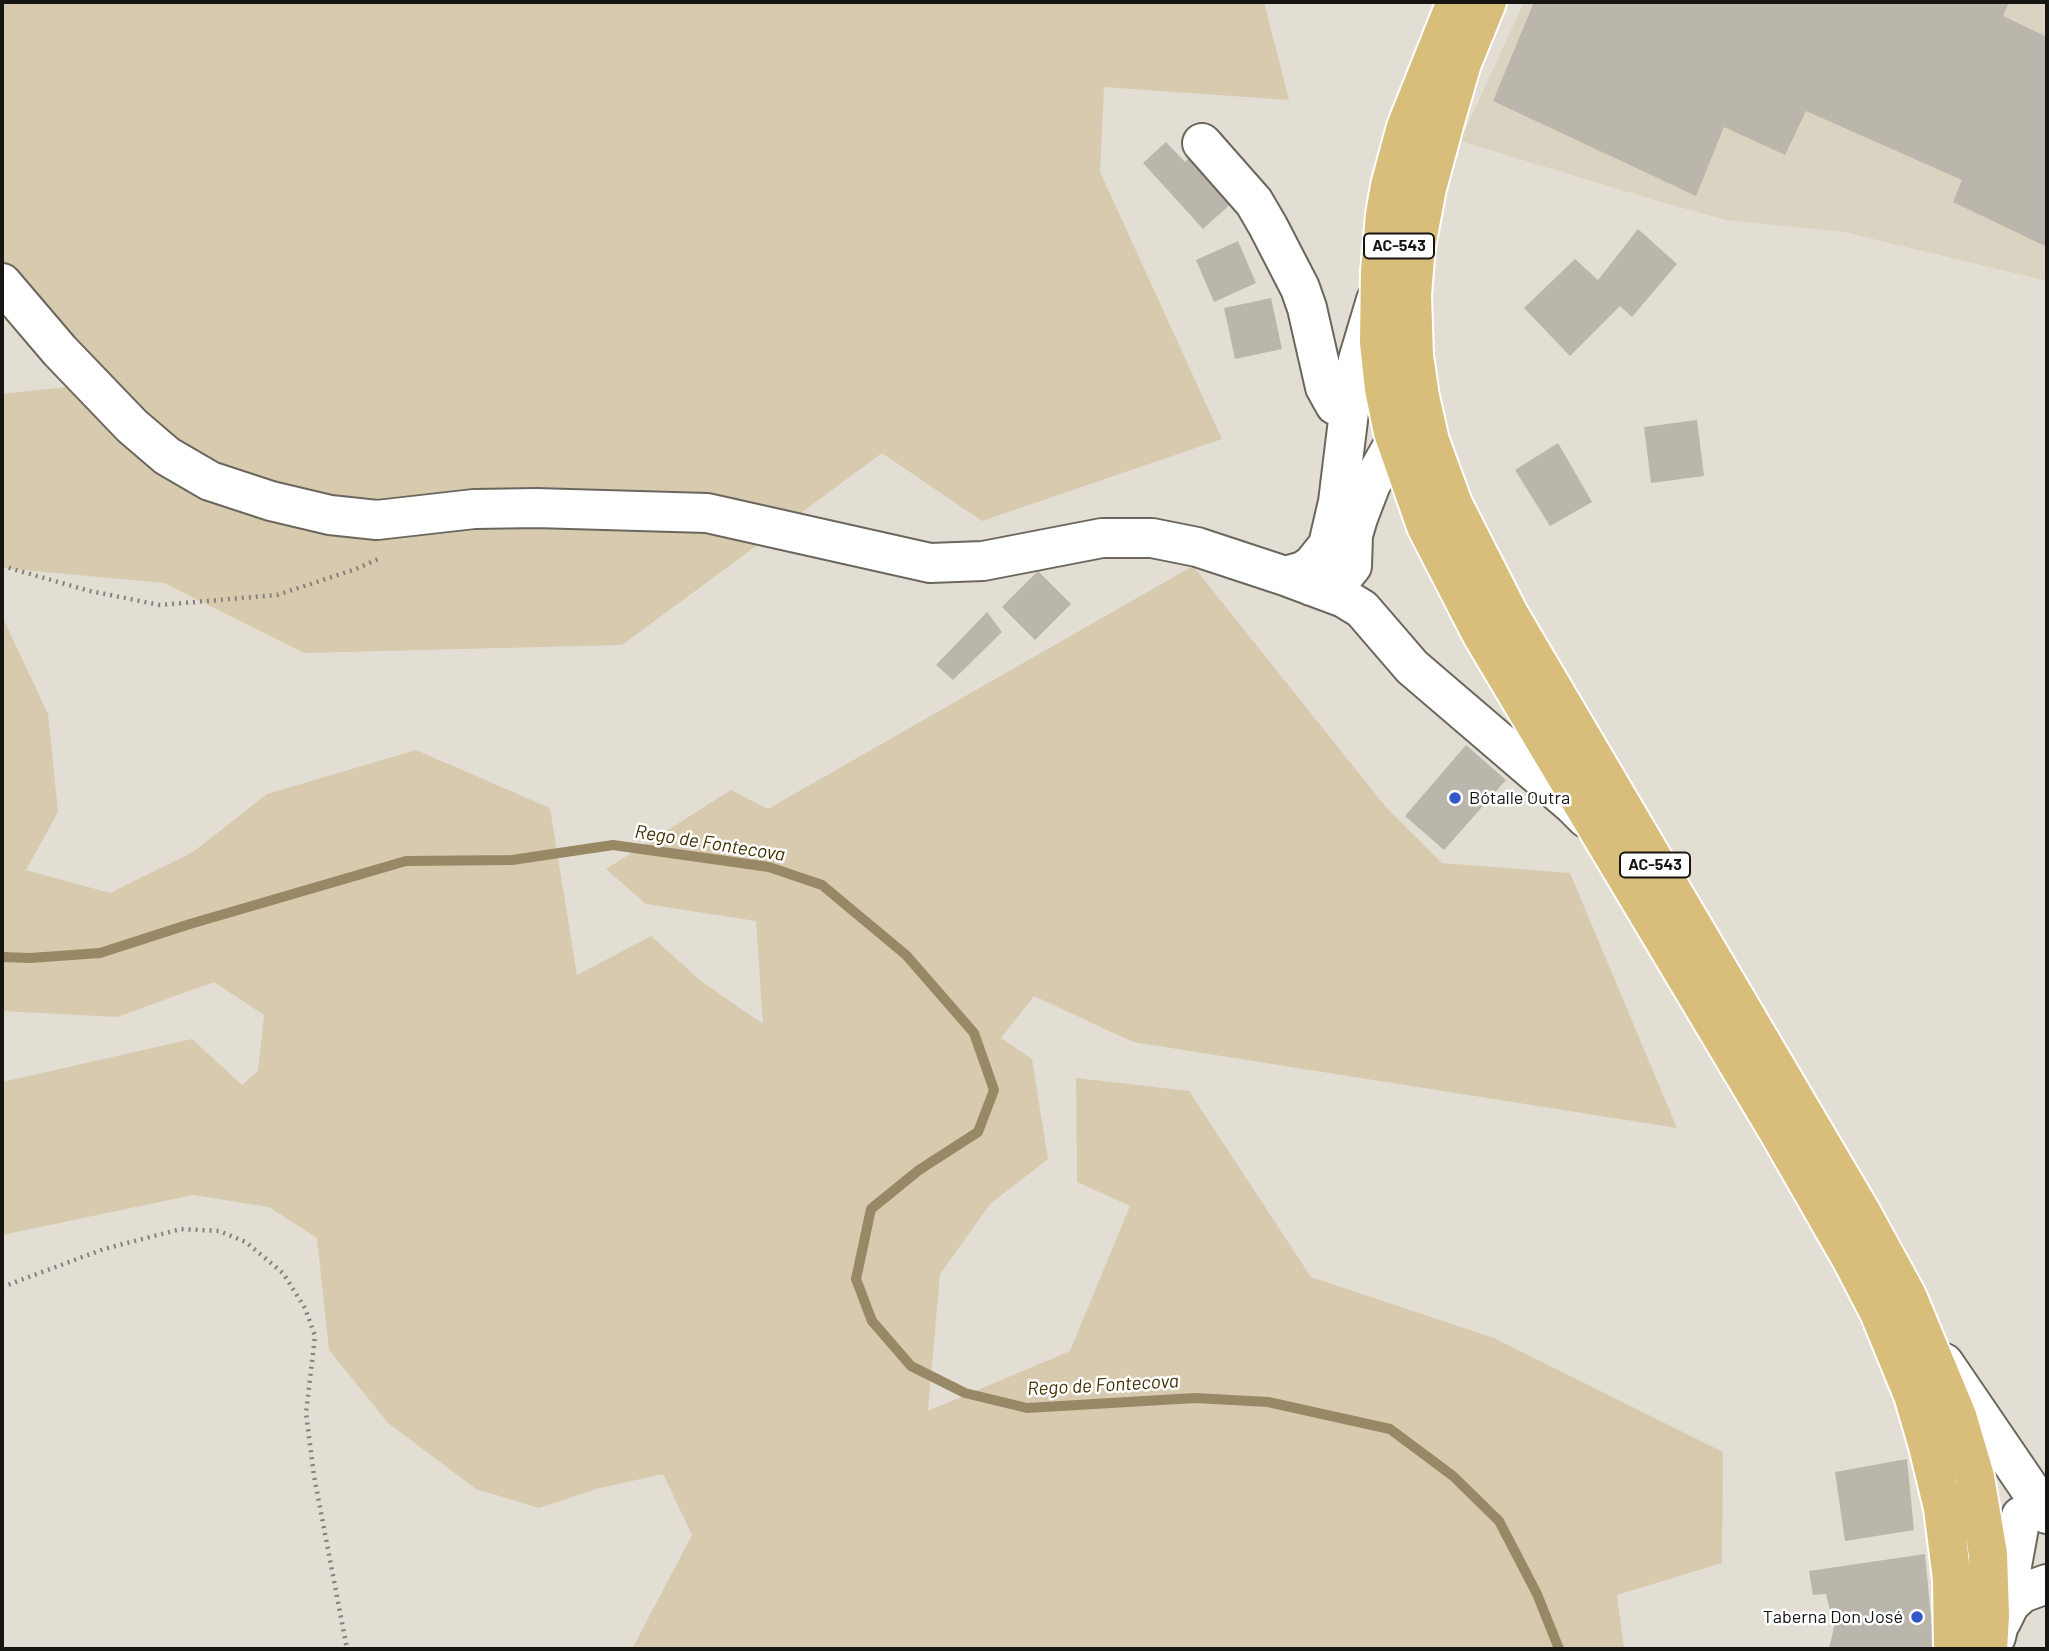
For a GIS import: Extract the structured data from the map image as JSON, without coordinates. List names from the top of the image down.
{
  "streets": {
    "main road": ["AC-543"]
  },
  "water": ["Rego de Fontecova"],
  "places": ["Bótalle Outra", "Taberna Don José"]
}
